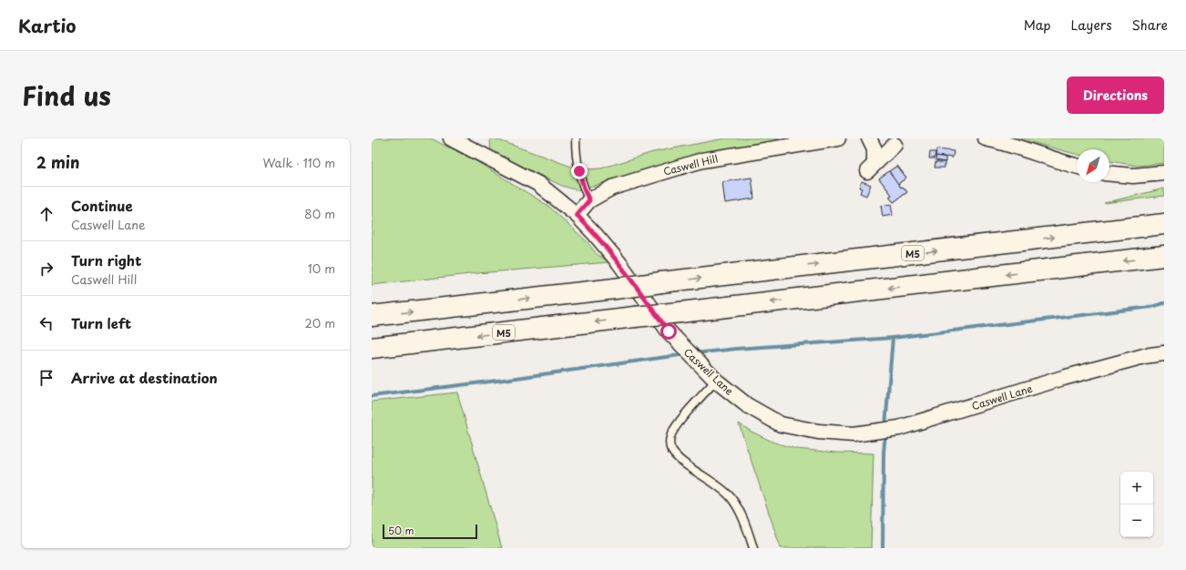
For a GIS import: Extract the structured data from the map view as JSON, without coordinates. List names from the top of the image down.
{
  "streets": {
    "highway": ["M5"],
    "street": ["Caswell Hill", "Caswell Lane"]
  },
  "crossings": [
    ["Caswell Hill", "Caswell Lane"]
  ],
  "scale_bar": "50 m",
  "north": "bottom left",
  "page": {
    "header": "Kartio",
    "nav": ["Map", "Layers", "Share"],
    "title": "Find us",
    "buttons": "Directions",
    "heading": ["2 min", "Walk · 110 m"],
    "list": [
      ["Continue", "Caswell Lane", "80 m"],
      ["Turn right", "Caswell Hill", "10 m"],
      ["Turn left", "20 m"],
      "Arrive at destination"
    ],
    "map_buttons": ["+", "−"],
    "scale": "50 m"
  }
}
